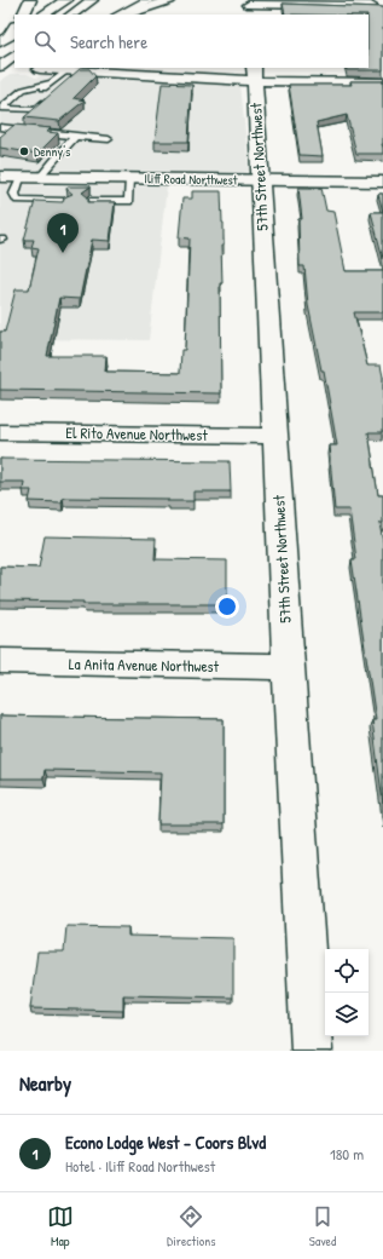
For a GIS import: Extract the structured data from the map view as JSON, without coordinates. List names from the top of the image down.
{
  "streets": {
    "main road": [
      "57th Street Northwest",
      "Iliff Road Northwest",
      "El Rito Avenue Northwest",
      "La Anita Avenue Northwest"
    ]
  },
  "crossings": [
    ["57th Street Northwest", "Iliff Road Northwest"],
    ["57th Street Northwest", "El Rito Avenue Northwest"],
    ["57th Street Northwest", "La Anita Avenue Northwest"]
  ],
  "places": ["Denny's"],
  "page": {
    "search": "Search here",
    "pins": "1",
    "heading": "Nearby",
    "list": [
      {
        "mark": "1",
        "name": "Econo Lodge West - Coors Blvd",
        "note": "Hotel · Iliff Road Northwest",
        "value": "180 m"
      }
    ],
    "nav": ["Map", "Directions", "Saved"]
  }
}
